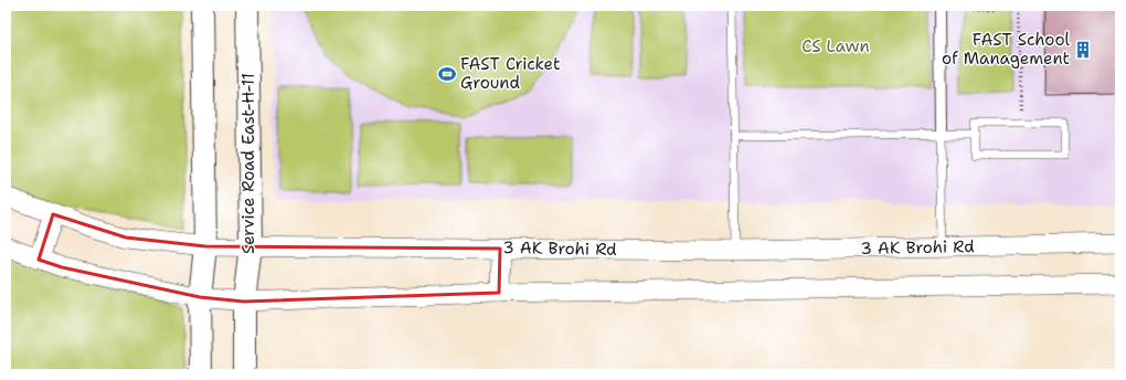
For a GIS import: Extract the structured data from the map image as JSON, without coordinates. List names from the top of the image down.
{
  "streets": {
    "main road": ["Service Road East-H-11"],
    "street": ["3 AK Brohi Rd"]
  },
  "crossings": [
    ["Service Road East-H-11", "3 AK Brohi Rd"]
  ],
  "parks": ["CS Lawn"],
  "places": {
    "building": ["FAST School of Management"],
    "sports": ["FAST Cricket Ground"]
  }
}
